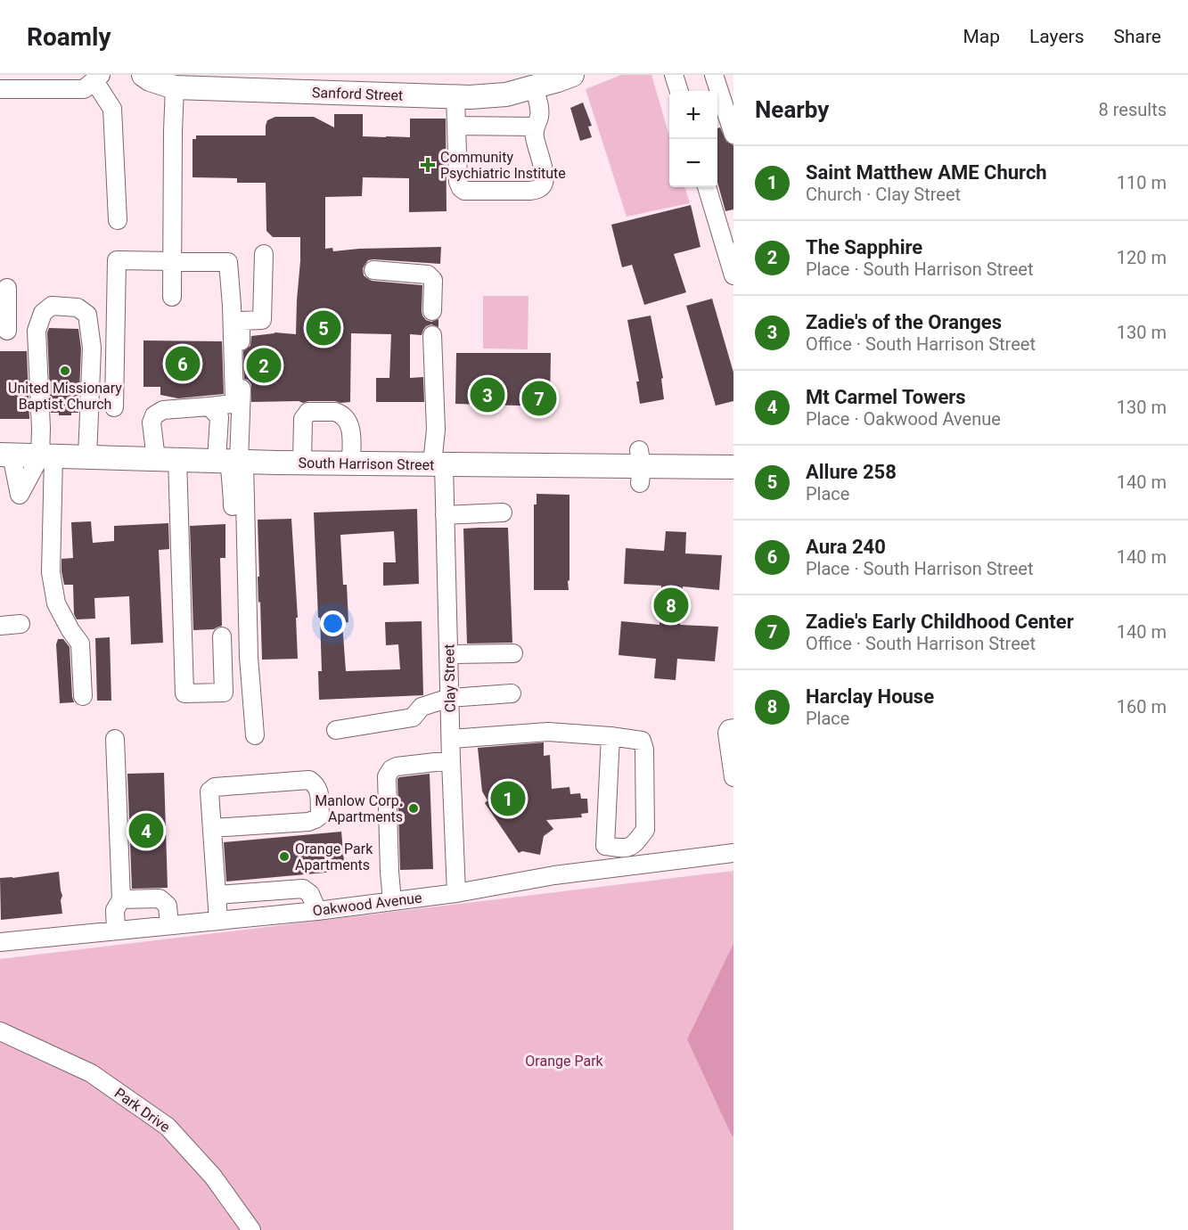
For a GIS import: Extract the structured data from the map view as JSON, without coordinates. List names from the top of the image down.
{
  "streets": {
    "main road": ["Sanford Street", "South Harrison Street"],
    "street": ["Clay Street", "Oakwood Avenue", "Park Drive"]
  },
  "crossings": [
    ["South Harrison Street", "Clay Street"],
    ["Clay Street", "Oakwood Avenue"]
  ],
  "parks": ["Orange Park"],
  "places": {
    "health": ["Community Psychiatric Institute"],
    "other": ["United Missionary Baptist Church", "Manlow Corp. Apartments", "Orange Park Apartments"]
  },
  "page": {
    "header": "Roamly",
    "nav": ["Map", "Layers", "Share"],
    "heading": ["Nearby", "8 results"],
    "map_buttons": ["+", "−"],
    "list": [
      {
        "mark": "1",
        "name": "Saint Matthew AME Church",
        "note": "Church · Clay Street",
        "value": "110 m"
      },
      {
        "mark": "2",
        "name": "The Sapphire",
        "note": "Place · South Harrison Street",
        "value": "120 m"
      },
      {
        "mark": "3",
        "name": "Zadie's of the Oranges",
        "note": "Office · South Harrison Street",
        "value": "130 m"
      },
      {
        "mark": "4",
        "name": "Mt Carmel Towers",
        "note": "Place · Oakwood Avenue",
        "value": "130 m"
      },
      {
        "mark": "5",
        "name": "Allure 258",
        "note": "Place",
        "value": "140 m"
      },
      {
        "mark": "6",
        "name": "Aura 240",
        "note": "Place · South Harrison Street",
        "value": "140 m"
      },
      {
        "mark": "7",
        "name": "Zadie's Early Childhood Center",
        "note": "Office · South Harrison Street",
        "value": "140 m"
      },
      {
        "mark": "8",
        "name": "Harclay House",
        "note": "Place",
        "value": "160 m"
      }
    ],
    "pins": [
      "5",
      "6",
      "2",
      "3",
      "7",
      "8",
      "1",
      "4"
    ]
  }
}
